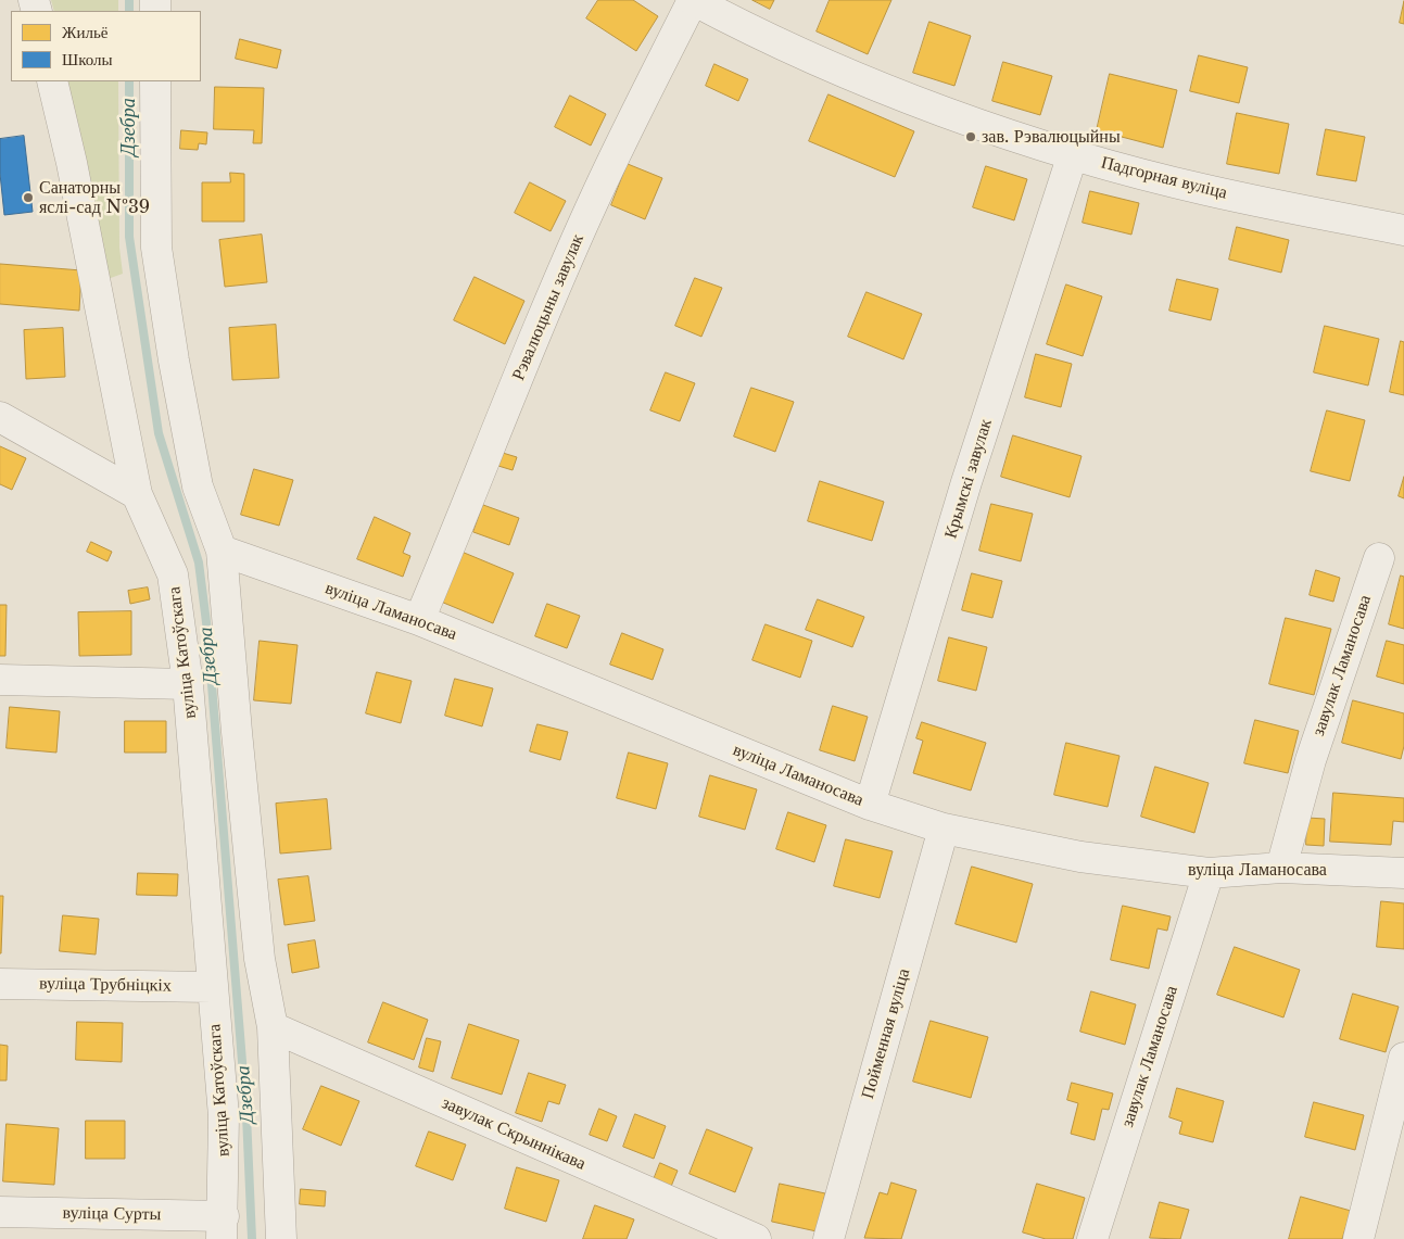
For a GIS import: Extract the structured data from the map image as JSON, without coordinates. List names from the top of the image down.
{
  "streets": {
    "street": [
      "Падгорная вуліца",
      "Рэвалюцыны завулак",
      "Крымскі завулак",
      "вуліца Ламаносава",
      "вуліца Катоўскага",
      "завулак Ламаносава",
      "вуліца Трубніцкіх",
      "Пойменная вуліца",
      "завулак Скрыннікава",
      "вуліца Сурты"
    ]
  },
  "crossings": [
    ["Падгорная вуліца", "Рэвалюцыны завулак"],
    ["Падгорная вуліца", "Крымскі завулак"],
    ["Рэвалюцыны завулак", "вуліца Ламаносава"],
    ["Крымскі завулак", "вуліца Ламаносава"],
    ["вуліца Ламаносава", "завулак Ламаносава"],
    ["вуліца Ламаносава", "Пойменная вуліца"],
    ["вуліца Катоўскага", "вуліца Трубніцкіх"],
    ["вуліца Катоўскага", "вуліца Сурты"]
  ],
  "water": ["Дзебра"],
  "places": ["зав. Рэвалюцыйны", "Санаторны яслі-сад №39"],
  "legend": ["Жильё", "Школы"]
}
